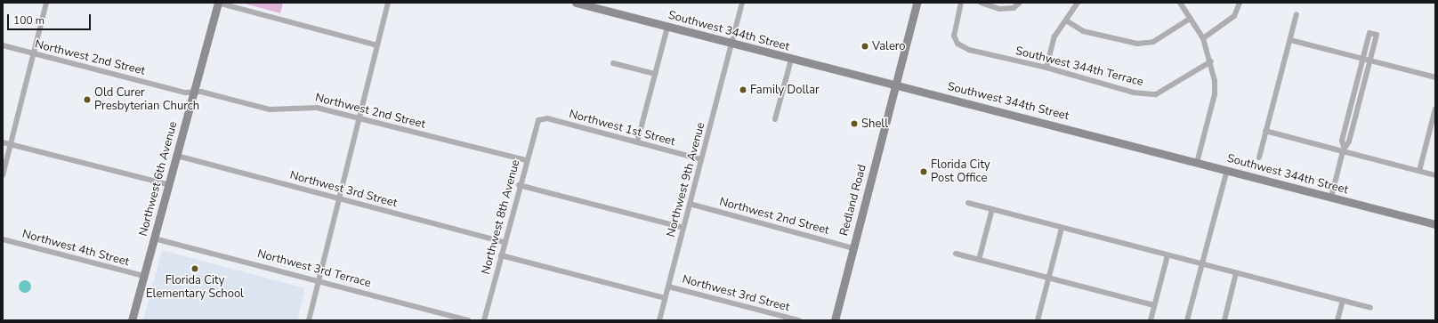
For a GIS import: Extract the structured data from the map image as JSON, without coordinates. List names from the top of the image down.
{
  "streets": {
    "main road": ["Southwest 344th Street", "Northwest 6th Avenue", "Redland Road"],
    "street": [
      "Northwest 2nd Street",
      "Southwest 344th Terrace",
      "Northwest 1st Street",
      "Northwest 9th Avenue",
      "Northwest 3rd Street",
      "Northwest 8th Avenue",
      "Northwest 4th Street",
      "Northwest 3rd Terrace"
    ]
  },
  "crossings": [
    ["Southwest 344th Street", "Northwest 9th Avenue"],
    ["Southwest 344th Street", "Redland Road"],
    ["Northwest 2nd Street", "Northwest 6th Avenue"],
    ["Northwest 2nd Street", "Northwest 9th Avenue"],
    ["Northwest 2nd Street", "Redland Road"],
    ["Northwest 2nd Street", "Northwest 8th Avenue"],
    ["Northwest 1st Street", "Northwest 9th Avenue"],
    ["Northwest 1st Street", "Northwest 8th Avenue"],
    ["Northwest 6th Avenue", "Northwest 3rd Street"],
    ["Northwest 6th Avenue", "Northwest 4th Street"],
    ["Northwest 6th Avenue", "Northwest 3rd Terrace"],
    ["Northwest 9th Avenue", "Northwest 3rd Street"],
    ["Northwest 3rd Street", "Northwest 8th Avenue"]
  ],
  "places": [
    "Valero",
    "Family Dollar",
    "Old Curer Presbyterian Church",
    "Shell",
    "Florida City Post Office",
    "Florida City Elementary School"
  ],
  "scale_bar": "100 m"
}
